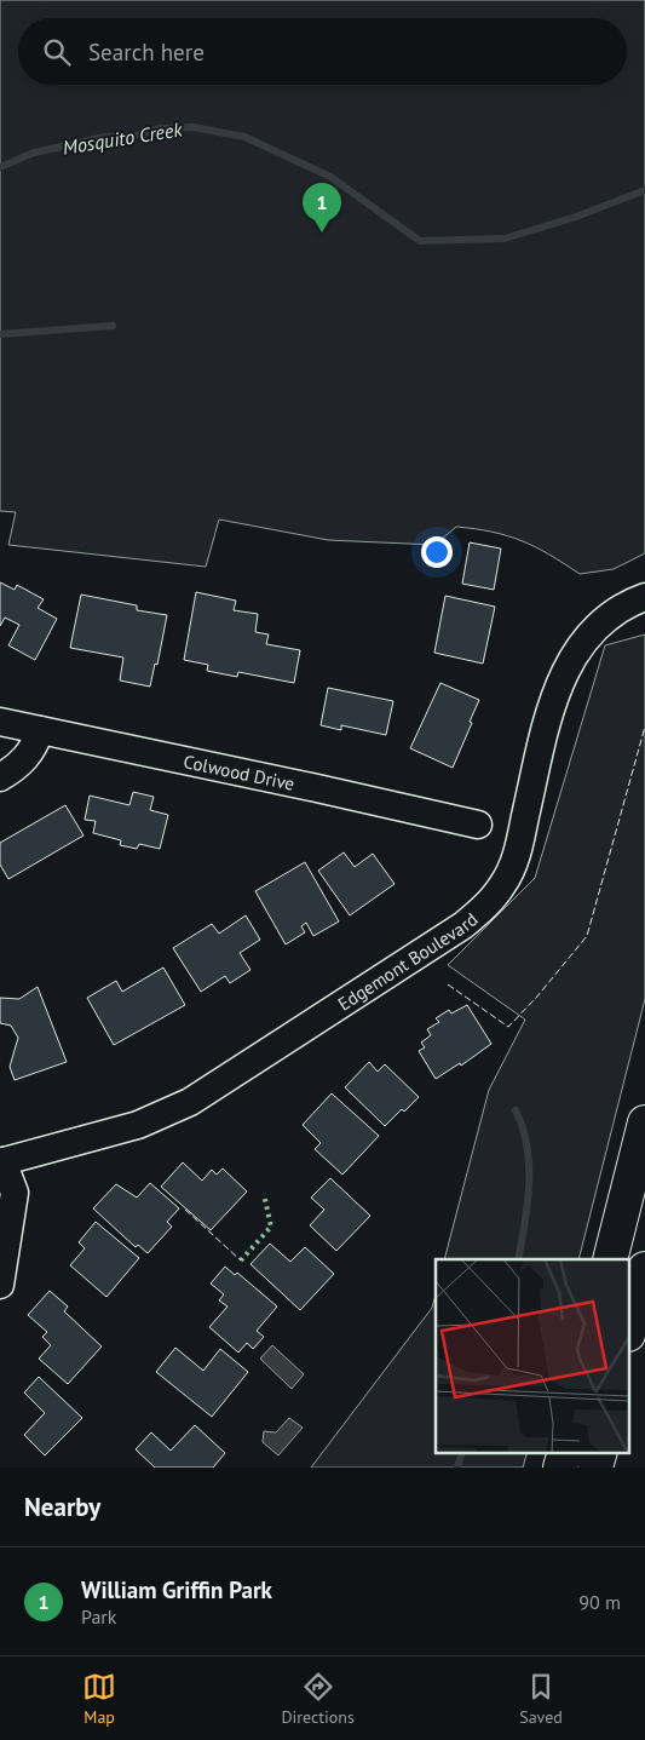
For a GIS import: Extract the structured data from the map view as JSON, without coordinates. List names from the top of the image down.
{
  "streets": {
    "street": ["Colwood Drive", "Edgemont Boulevard"]
  },
  "water": ["Mosquito Creek"],
  "page": {
    "search": "Search here",
    "pins": "1",
    "heading": "Nearby",
    "list": [
      {
        "mark": "1",
        "name": "William Griffin Park",
        "note": "Park",
        "value": "90 m"
      }
    ],
    "nav": ["Map", "Directions", "Saved"]
  }
}
